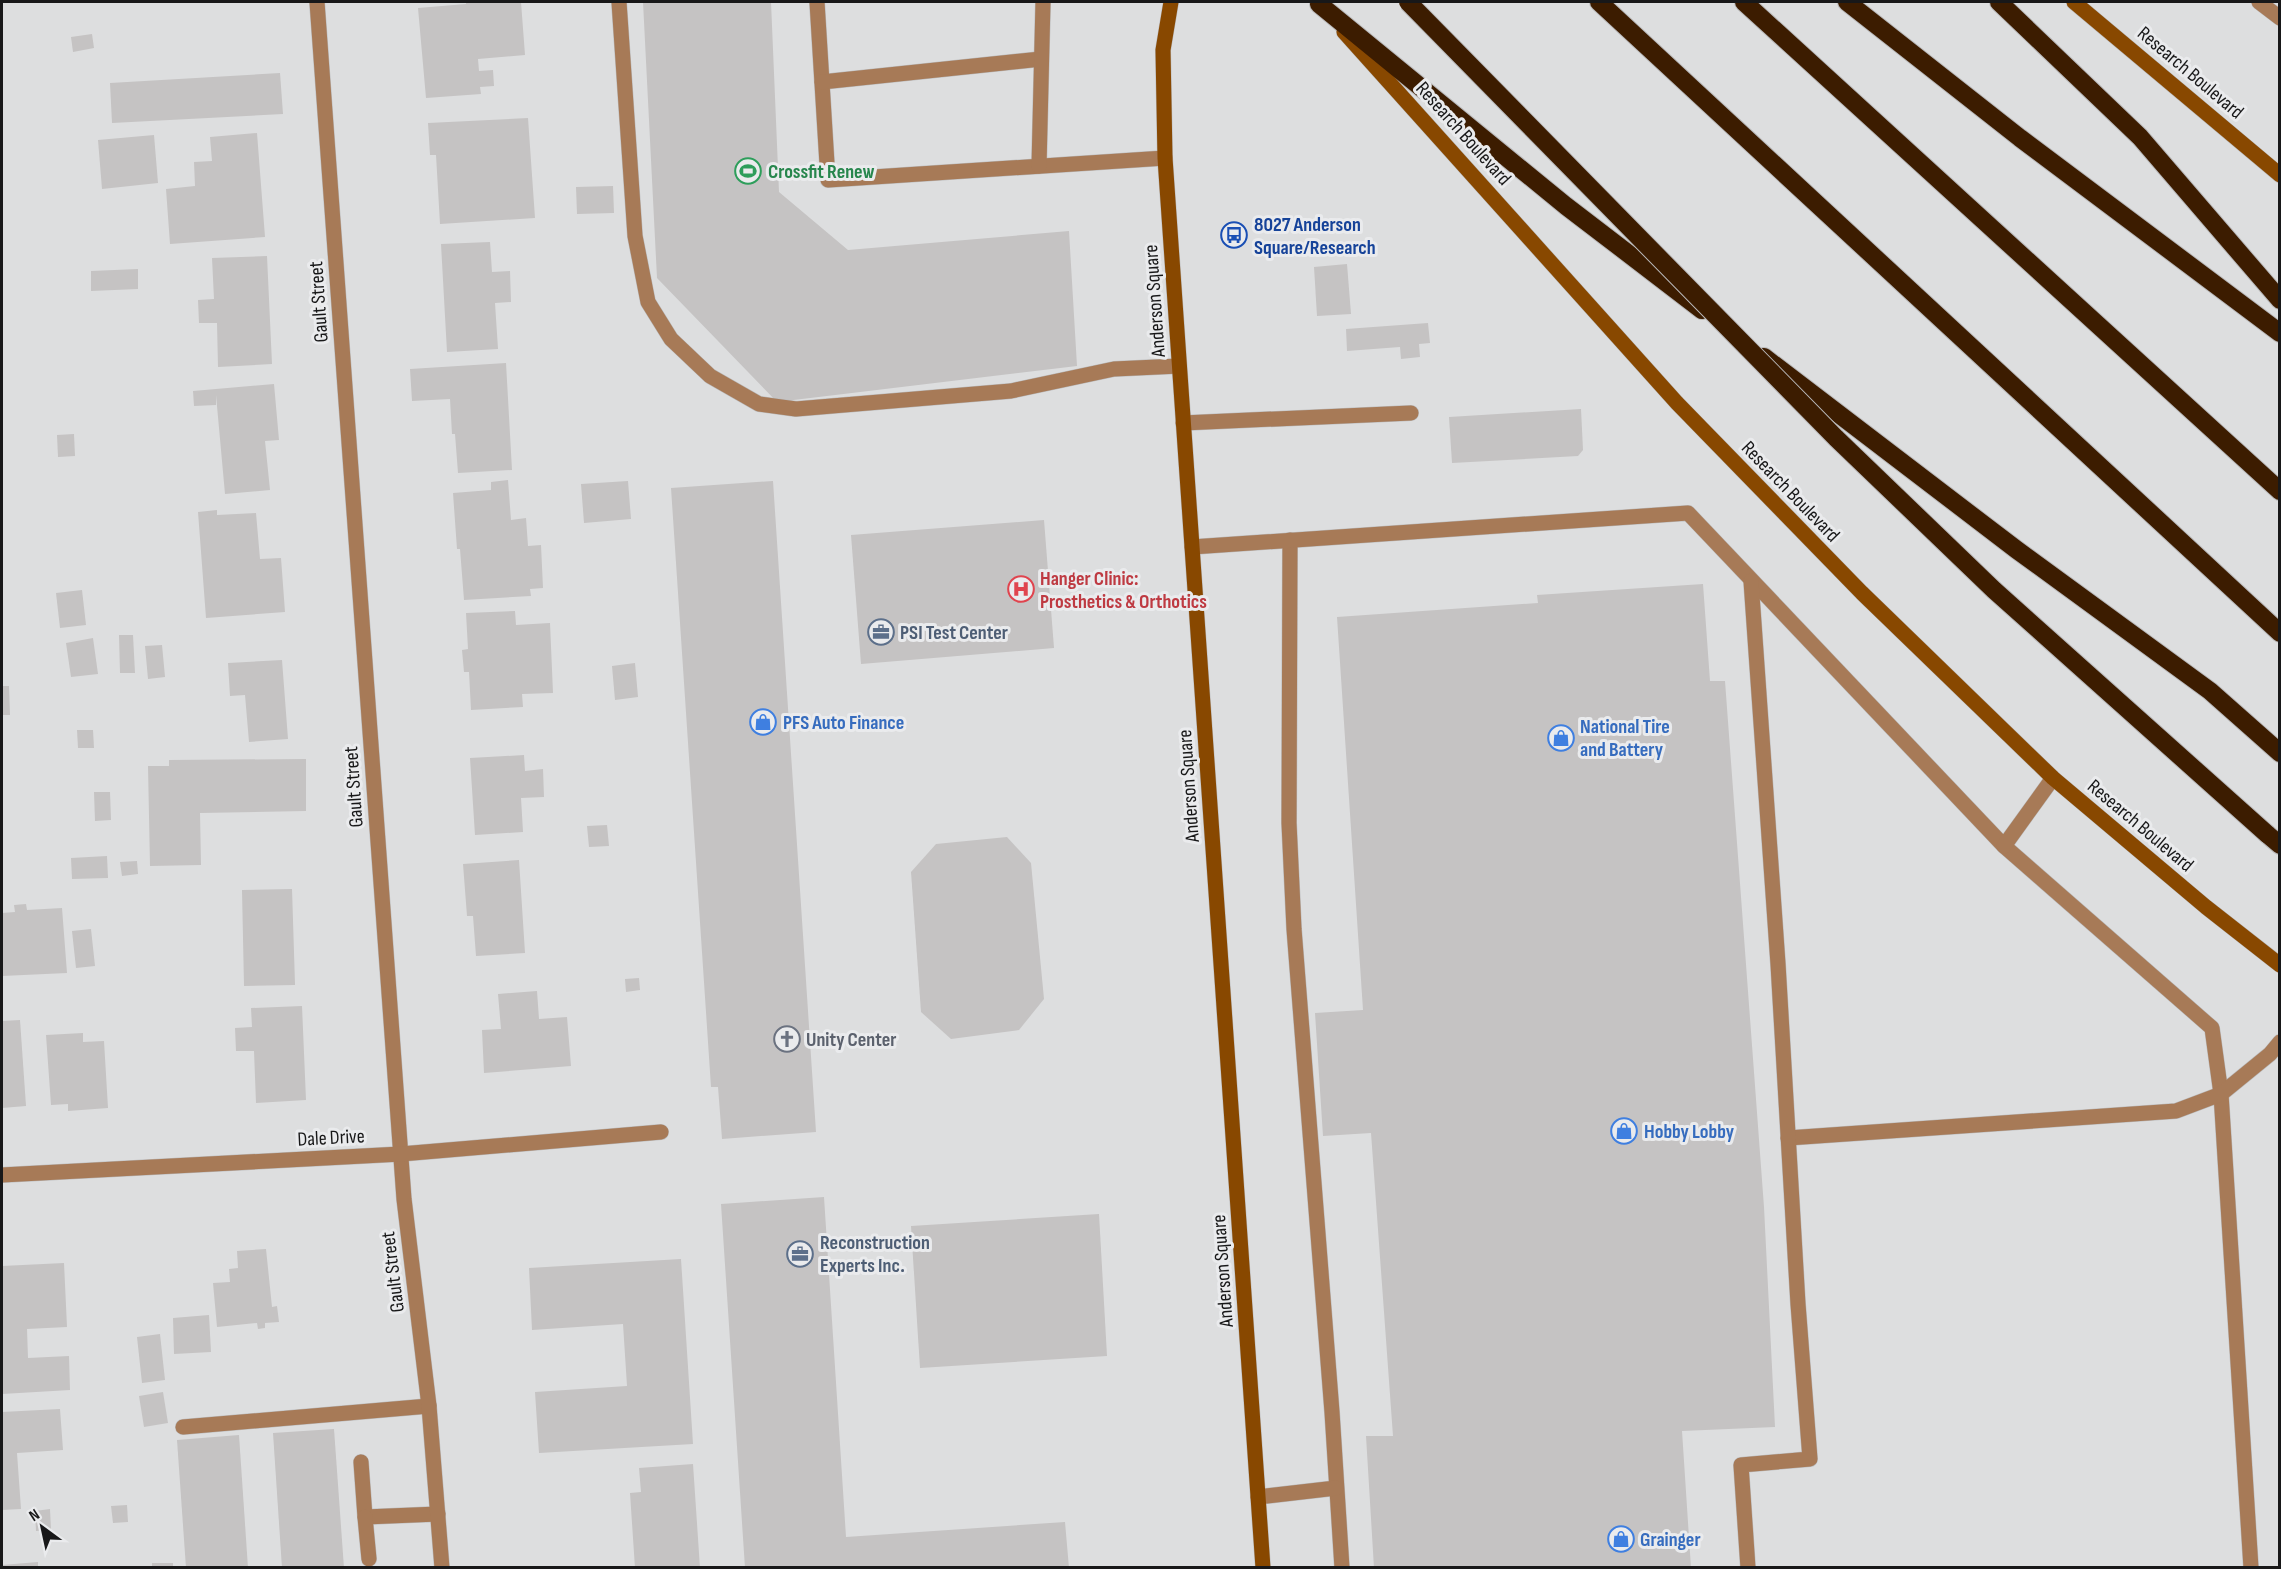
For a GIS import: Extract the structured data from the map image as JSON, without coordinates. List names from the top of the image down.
{
  "streets": {
    "main road": ["Research Boulevard", "Anderson Square"],
    "street": ["Gault Street", "Dale Drive"]
  },
  "crossings": [
    ["Gault Street", "Dale Drive"]
  ],
  "places": {
    "sports": ["Crossfit Renew"],
    "bus stop": ["8027 Anderson Square/Research"],
    "hospital": ["Hanger Clinic: Prosthetics & Orthotics"],
    "office": ["PSI Test Center", "Reconstruction Experts Inc."],
    "shop": [
      "PFS Auto Finance",
      "National Tire and Battery",
      "Hobby Lobby",
      "Grainger"
    ],
    "church": ["Unity Center"]
  },
  "north": "top left"
}
